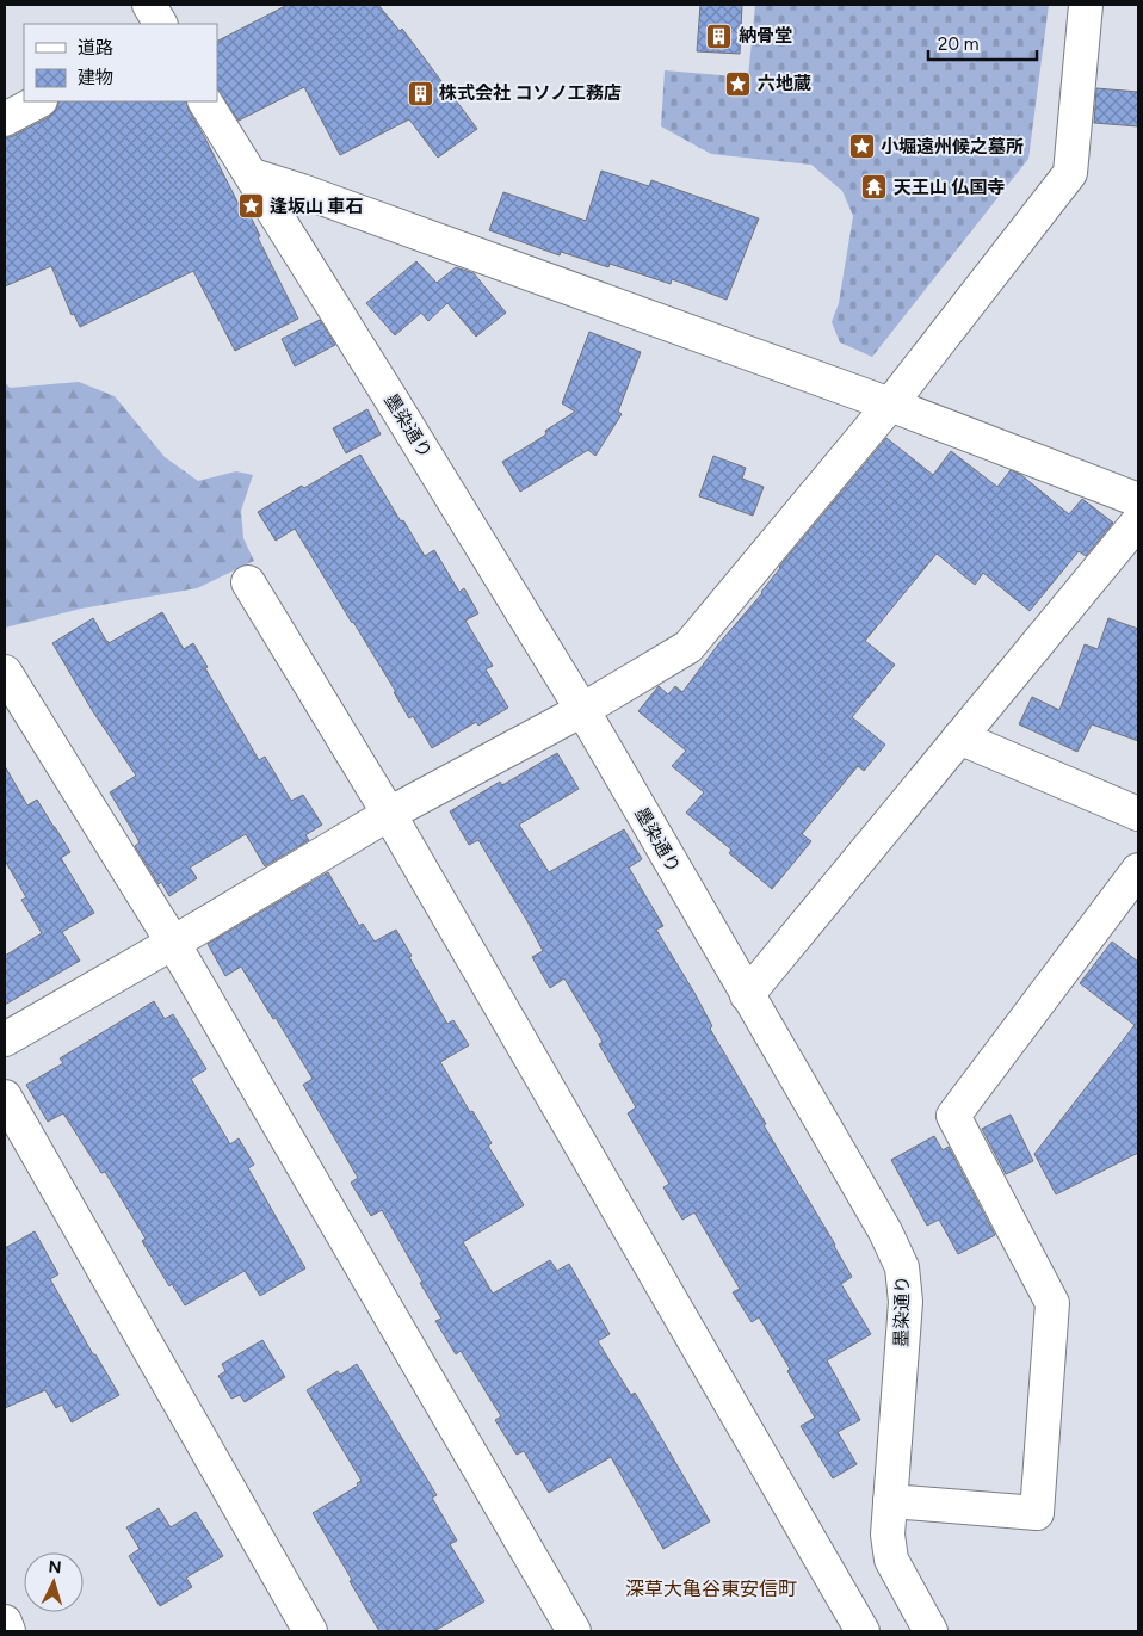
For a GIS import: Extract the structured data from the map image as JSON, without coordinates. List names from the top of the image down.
{
  "streets": {
    "street": ["墨染通り"]
  },
  "districts": ["深草大亀谷東安信町"],
  "places": {
    "building": ["納骨堂", "株式会社 コソノ工務店"],
    "place": ["六地蔵", "小堀遠州候之墓所", "逢坂山 車石"],
    "temple": ["天王山 仏国寺"]
  },
  "legend": ["道路", "建物"],
  "scale_bar": "20 m",
  "north": "top"
}
